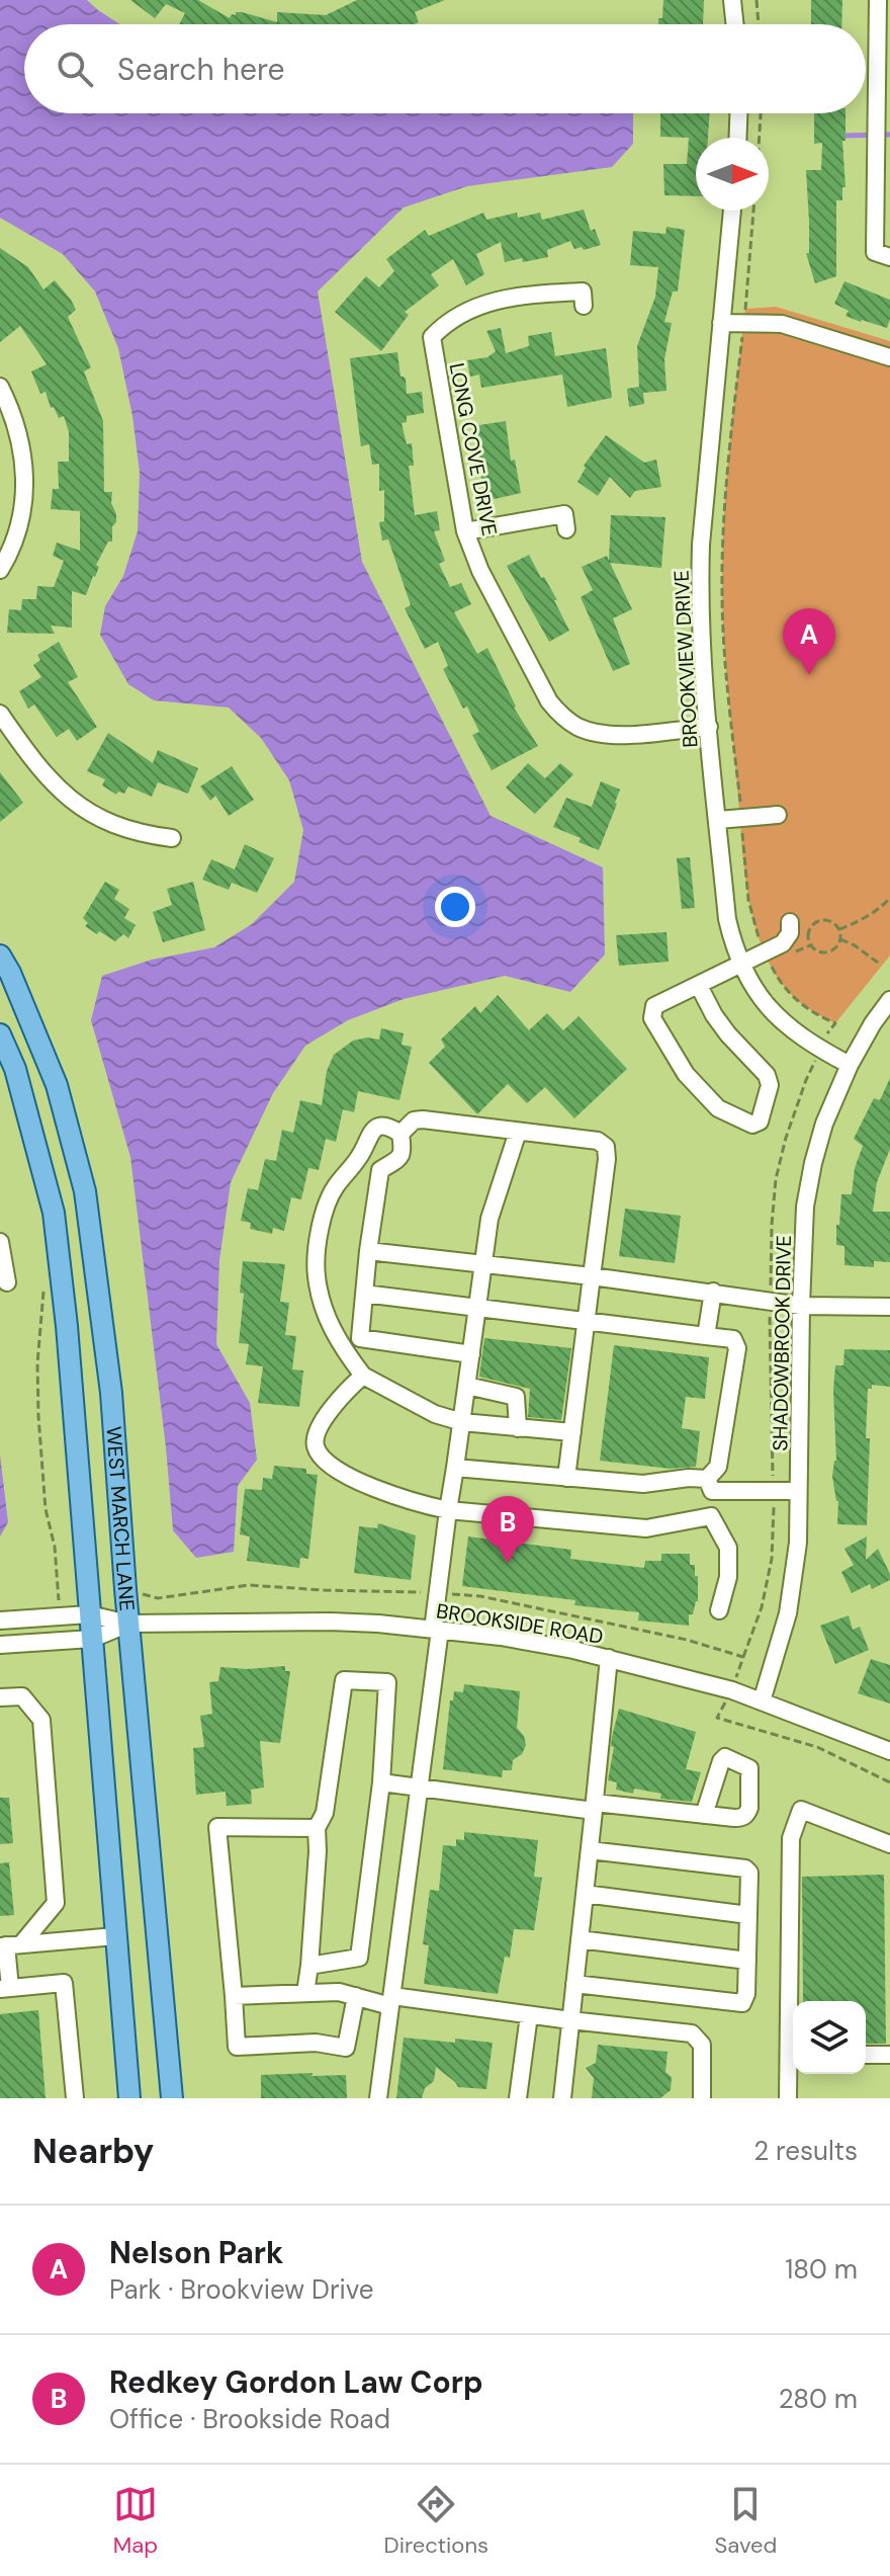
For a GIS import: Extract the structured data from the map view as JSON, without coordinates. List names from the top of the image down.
{
  "streets": {
    "main road": ["WEST MARCH LANE"],
    "street": [
      "LONG COVE DRIVE",
      "BROOKVIEW DRIVE",
      "SHADOWBROOK DRIVE",
      "BROOKSIDE ROAD"
    ]
  },
  "crossings": [
    ["LONG COVE DRIVE", "BROOKVIEW DRIVE"],
    ["BROOKVIEW DRIVE", "SHADOWBROOK DRIVE"],
    ["SHADOWBROOK DRIVE", "BROOKSIDE ROAD"],
    ["WEST MARCH LANE", "BROOKSIDE ROAD"]
  ],
  "north": "right",
  "page": {
    "search": "Search here",
    "pins": ["A", "B"],
    "heading": ["Nearby", "2 results"],
    "list": [
      {
        "mark": "A",
        "name": "Nelson Park",
        "note": "Park · Brookview Drive",
        "value": "180 m"
      },
      {
        "mark": "B",
        "name": "Redkey Gordon Law Corp",
        "note": "Office · Brookside Road",
        "value": "280 m"
      }
    ],
    "nav": ["Map", "Directions", "Saved"]
  }
}
